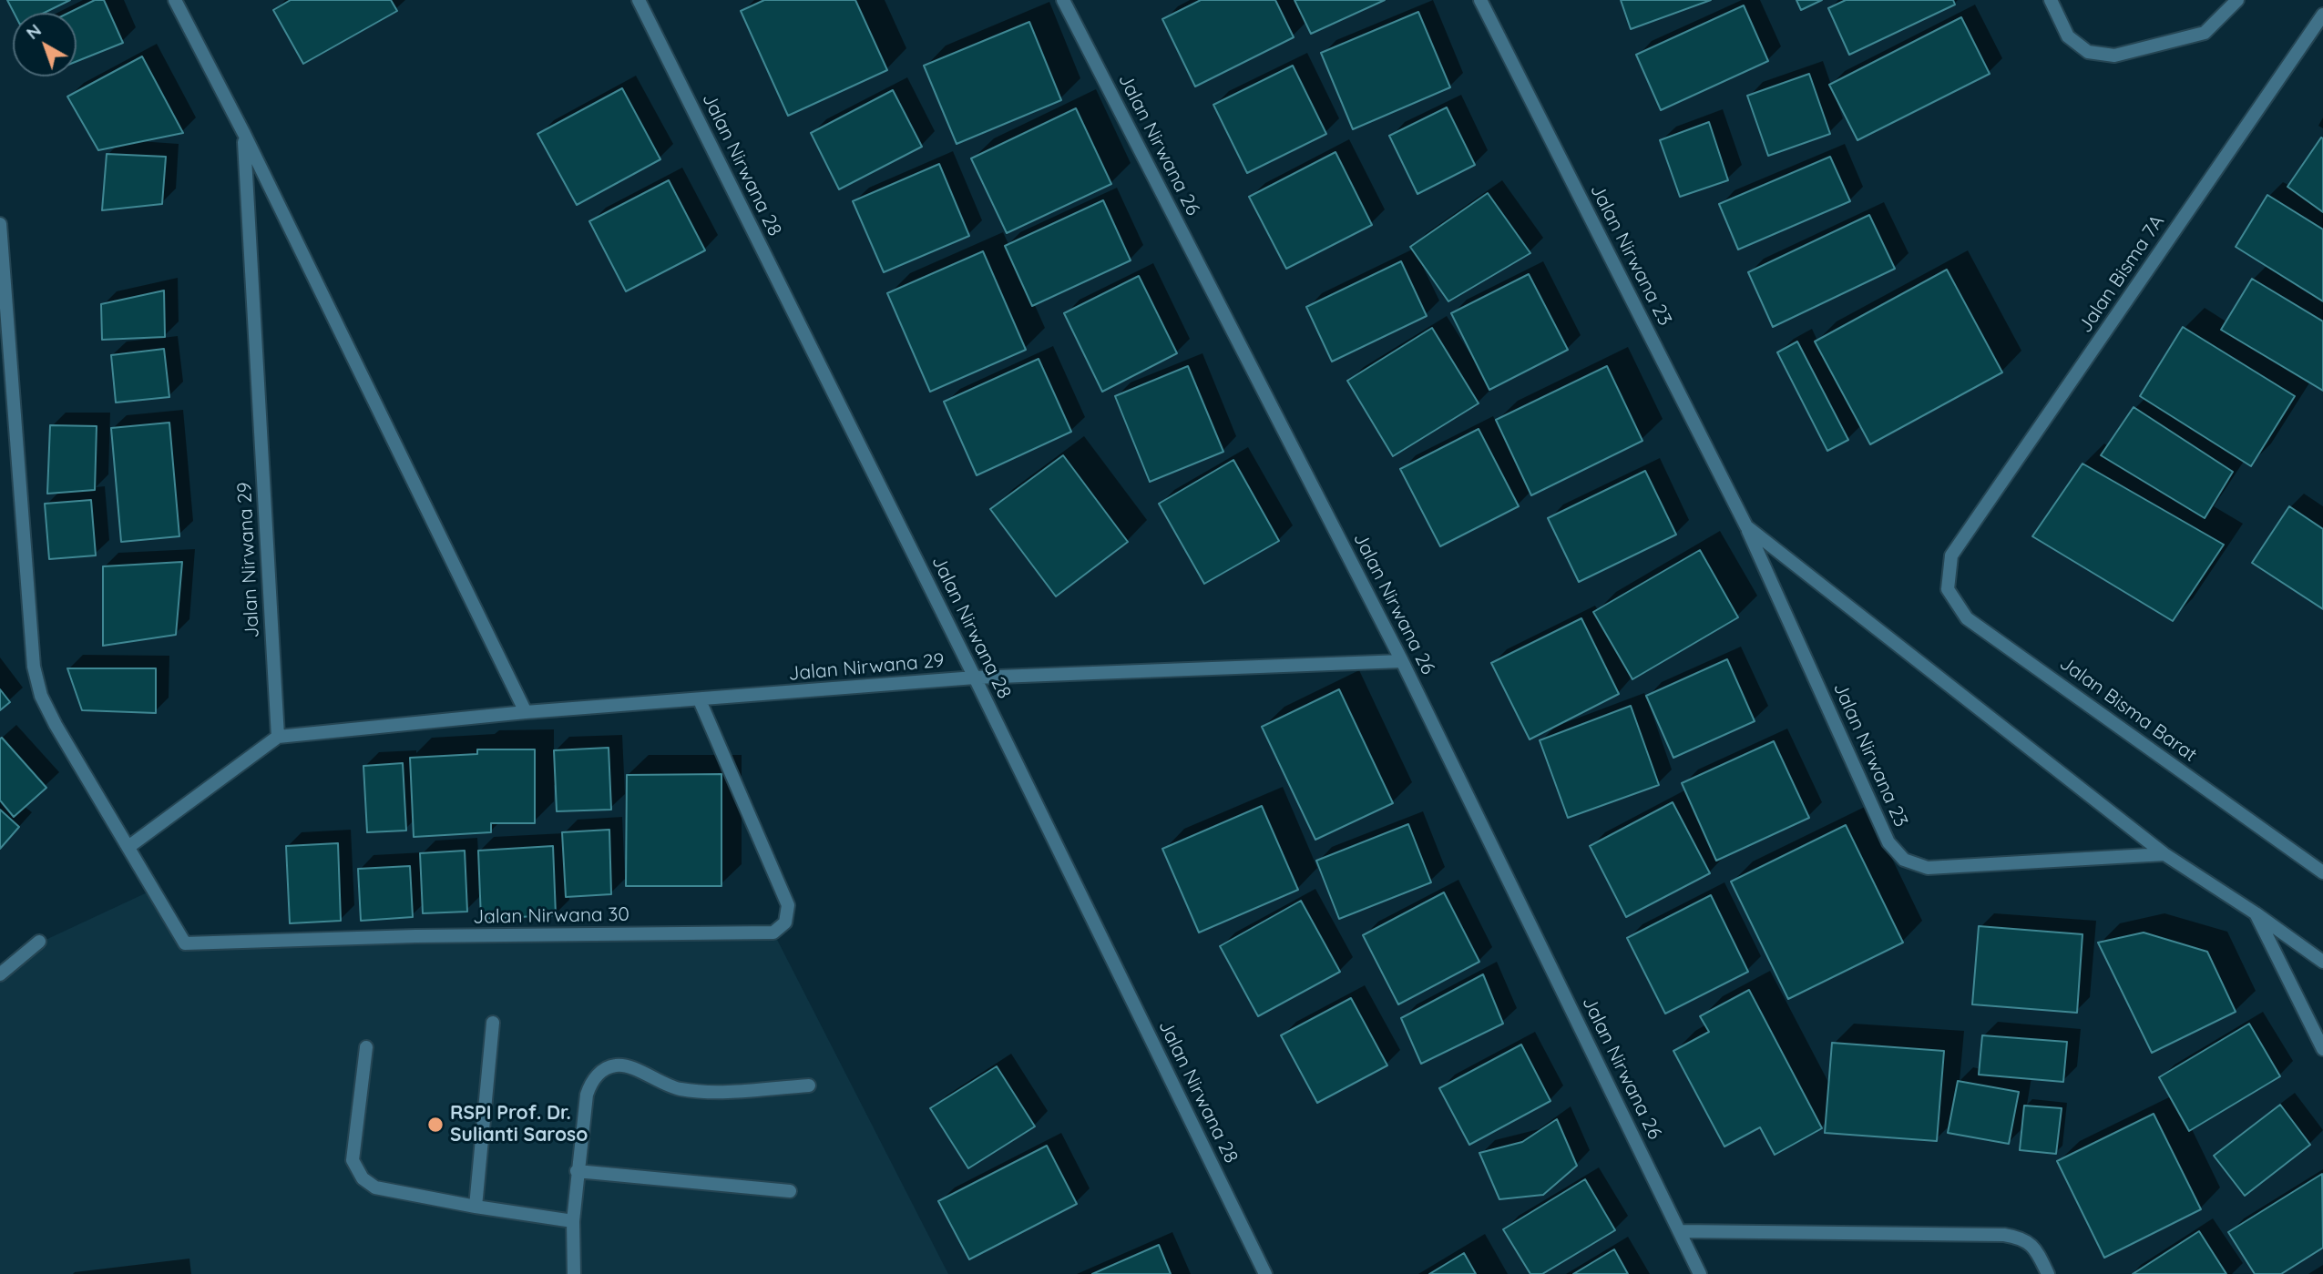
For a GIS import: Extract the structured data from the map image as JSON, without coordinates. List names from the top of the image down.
{
  "streets": {
    "street": [
      "Jalan Nirwana 26",
      "Jalan Nirwana 28",
      "Jalan Nirwana 23",
      "Jalan Bisma 7A",
      "Jalan Nirwana 29",
      "Jalan Bisma Barat",
      "Jalan Nirwana 30"
    ]
  },
  "crossings": [
    ["Jalan Nirwana 26", "Jalan Nirwana 29"],
    ["Jalan Nirwana 28", "Jalan Nirwana 29"],
    ["Jalan Bisma 7A", "Jalan Bisma Barat"],
    ["Jalan Nirwana 29", "Jalan Nirwana 30"]
  ],
  "places": ["RSPI Prof. Dr. Sulianti Saroso"],
  "north": "top left"
}
